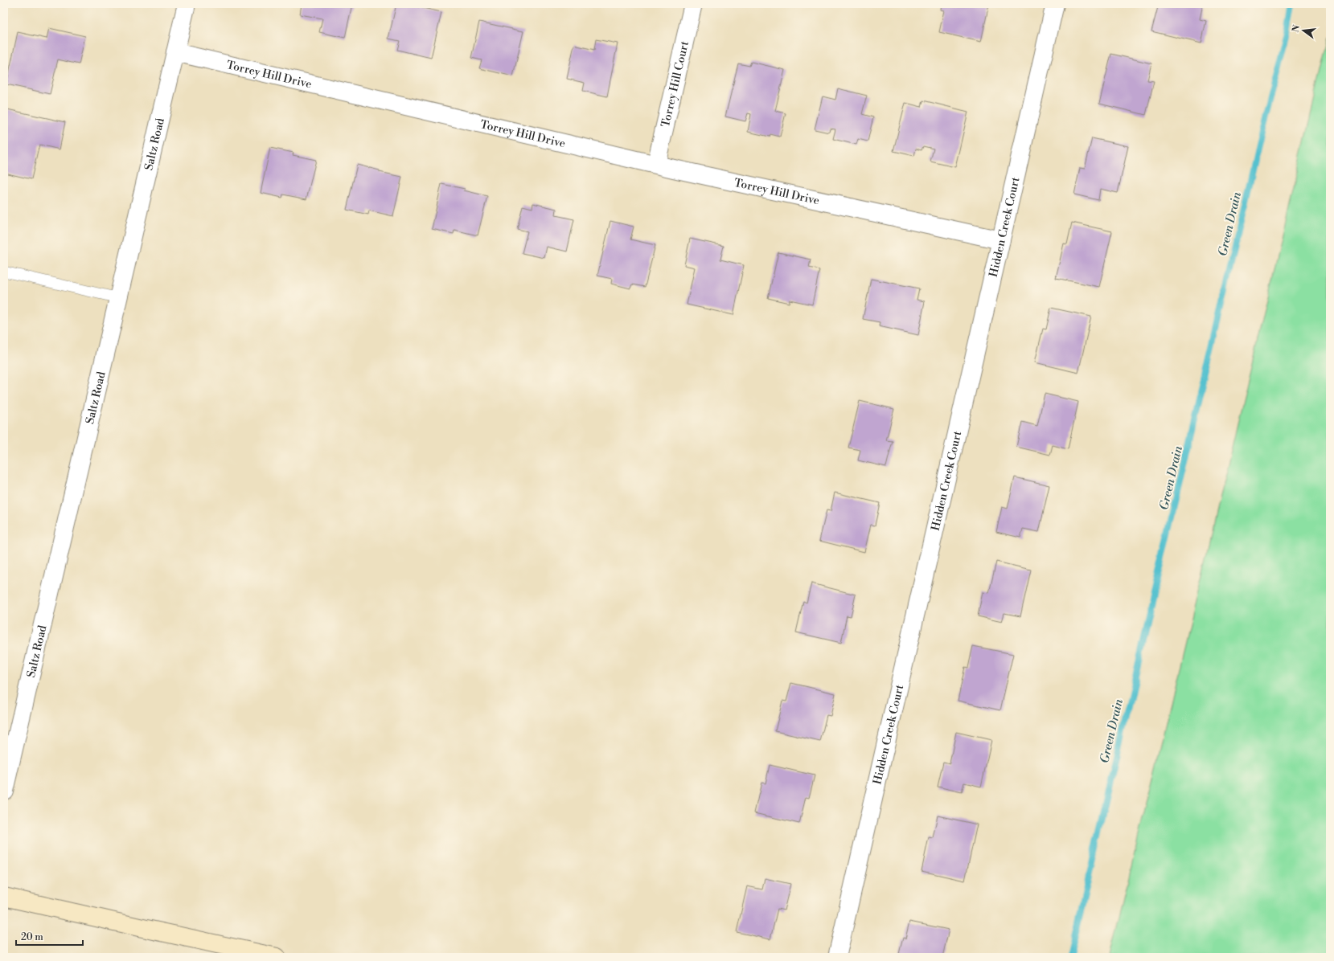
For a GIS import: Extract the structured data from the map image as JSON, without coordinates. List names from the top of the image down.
{
  "streets": {
    "street": [
      "Torrey Hill Drive",
      "Torrey Hill Court",
      "Saltz Road",
      "Hidden Creek Court"
    ]
  },
  "crossings": [
    ["Torrey Hill Drive", "Torrey Hill Court"],
    ["Torrey Hill Drive", "Saltz Road"],
    ["Torrey Hill Drive", "Hidden Creek Court"]
  ],
  "water": ["Green Drain"],
  "scale_bar": "20 m",
  "north": "left"
}
